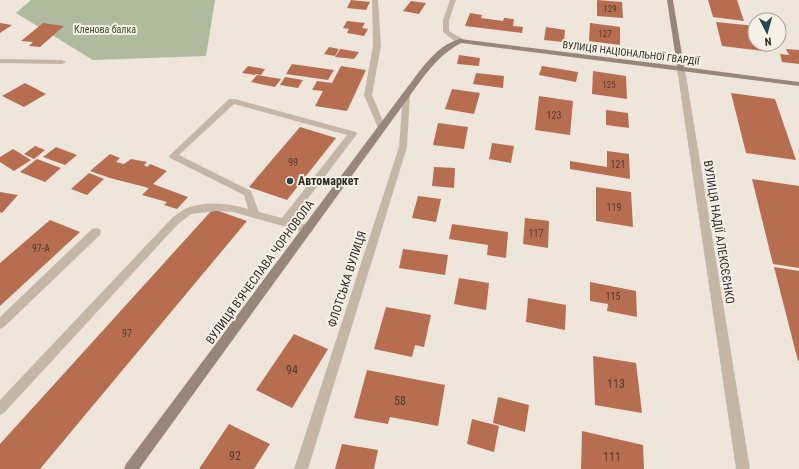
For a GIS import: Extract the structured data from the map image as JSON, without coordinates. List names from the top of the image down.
{
  "streets": {
    "street": [
      "ВУЛИЦЯ НАЦІОНАЛЬНОЇ ГВАРДІЇ",
      "ВУЛИЦЯ НАДІЇ АЛЕКСЄЄНКО",
      "ВУЛИЦЯ В'ЯЧЕСЛАВА ЧОРНОВОЛА",
      "ФЛОТСЬКА ВУЛИЦЯ"
    ]
  },
  "crossings": [
    ["ВУЛИЦЯ НАЦІОНАЛЬНОЇ ГВАРДІЇ", "ВУЛИЦЯ НАДІЇ АЛЕКСЄЄНКО"],
    ["ВУЛИЦЯ НАЦІОНАЛЬНОЇ ГВАРДІЇ", "ВУЛИЦЯ В'ЯЧЕСЛАВА ЧОРНОВОЛА"],
    ["ВУЛИЦЯ В'ЯЧЕСЛАВА ЧОРНОВОЛА", "ФЛОТСЬКА ВУЛИЦЯ"]
  ],
  "parks": ["Кленова балка"],
  "places": ["Автомаркет"],
  "house_numbers": [
    "129",
    "127",
    "125",
    "123",
    "99",
    "121",
    "119",
    "117",
    "97-А",
    "115",
    "97",
    "94",
    "113",
    "58",
    "92",
    "111"
  ],
  "north": "bottom"
}
